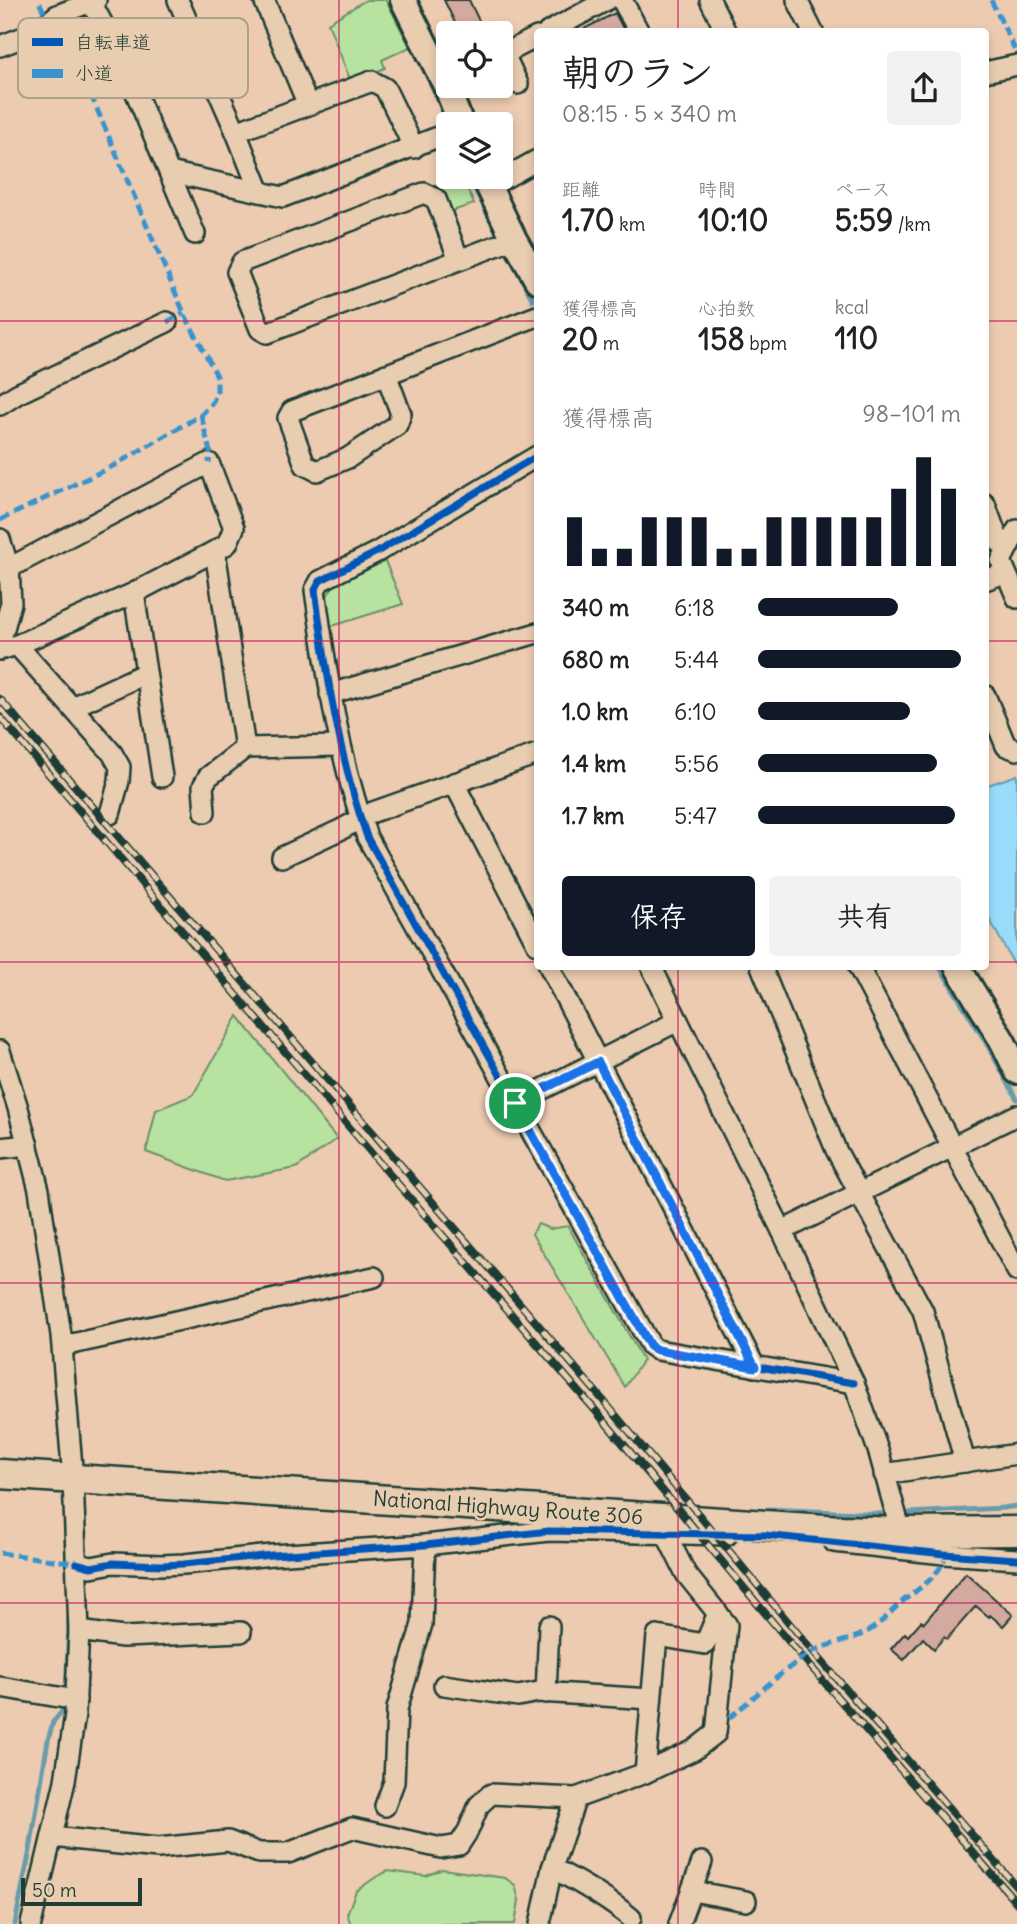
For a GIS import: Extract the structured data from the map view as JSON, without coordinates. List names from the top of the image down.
{
  "streets": {
    "highway": ["National Highway Route 306"]
  },
  "legend": ["自転車道", "小道"],
  "scale_bar": "50 m",
  "page": {
    "heading": ["朝のラン", "08:15 · 5 × 340 m"],
    "stats": [
      ["距離", "1.70 km"],
      ["時間", "10:10"],
      ["ペース", "5:59 /km"],
      ["獲得標高", "20 m"],
      ["心拍数", "158 bpm"],
      ["kcal", "110"]
    ],
    "chart": ["獲得標高", "98–101 m"],
    "list": [
      {
        "name": "340 m",
        "note": "6:18"
      },
      {
        "name": "680 m",
        "note": "5:44"
      },
      {
        "name": "1.0 km",
        "note": "6:10"
      },
      {
        "name": "1.4 km",
        "note": "5:56"
      },
      {
        "name": "1.7 km",
        "note": "5:47"
      }
    ],
    "buttons": ["保存", "共有"],
    "scale": "50 m"
  }
}
